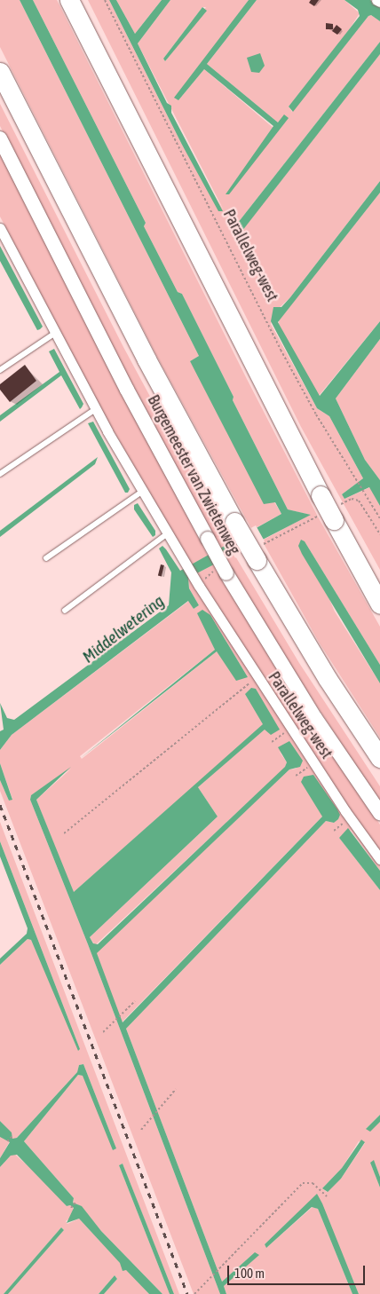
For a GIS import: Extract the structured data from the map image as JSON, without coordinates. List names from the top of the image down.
{
  "streets": {
    "main road": ["Burgemeester van Zwietenweg"],
    "street": ["Parallelweg-west"]
  },
  "water": ["Middelwetering"],
  "scale_bar": "100 m"
}
